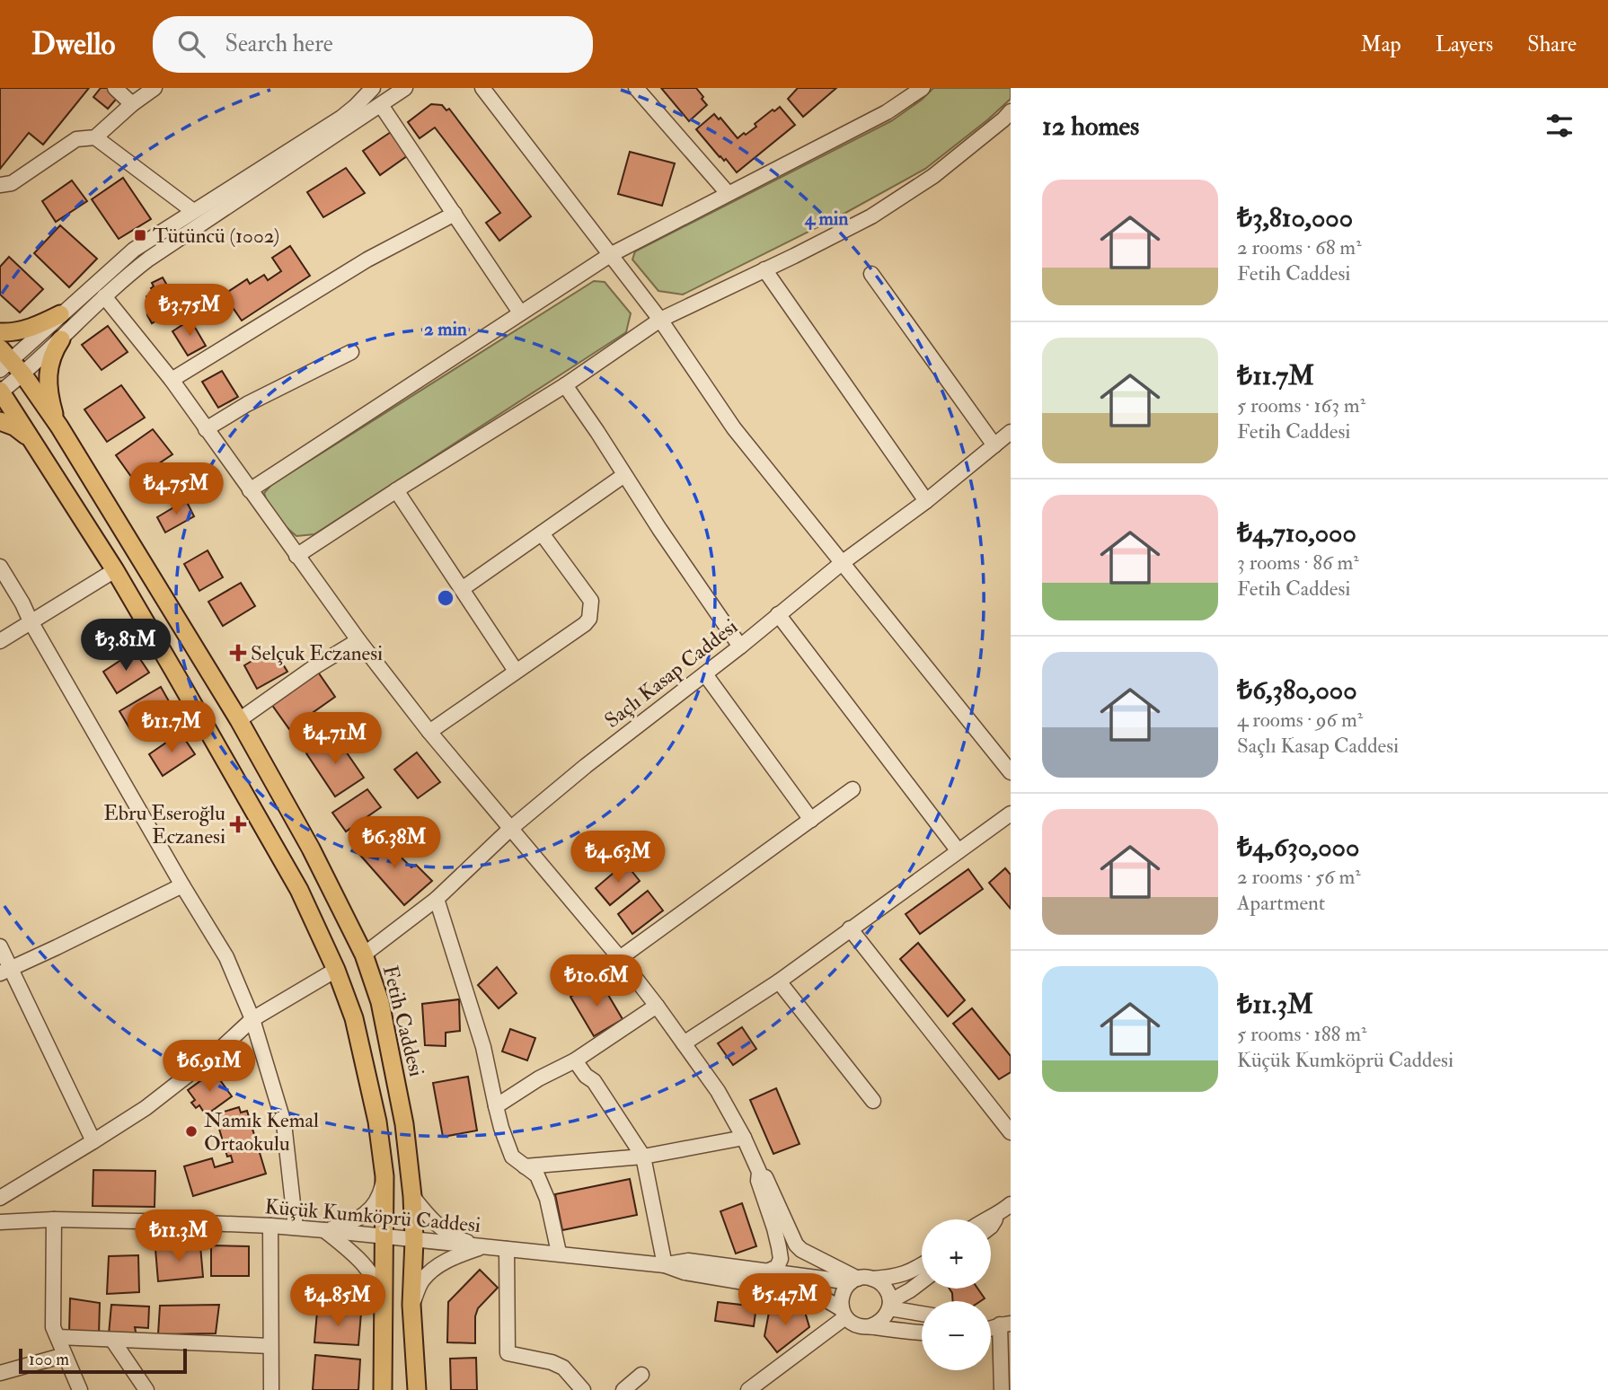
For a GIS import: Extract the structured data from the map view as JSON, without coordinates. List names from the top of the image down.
{
  "streets": {
    "main road": ["Fetih Caddesi"],
    "street": ["Saçlı Kasap Caddesi", "Küçük Kumköprü Caddesi"]
  },
  "crossings": [
    ["Saçlı Kasap Caddesi", "Fetih Caddesi"],
    ["Fetih Caddesi", "Küçük Kumköprü Caddesi"]
  ],
  "places": {
    "transit": ["Tütüncü (1002)"],
    "health": ["Selçuk Eczanesi", "Ebru Eseroğlu Eczanesi"],
    "other": ["Namık Kemal Ortaokulu"]
  },
  "scale_bar": "100 m",
  "page": {
    "header": "Dwello",
    "search": "Search here",
    "nav": ["Map", "Layers", "Share"],
    "heading": "12 homes",
    "list": [
      {
        "name": "₺3,810,000",
        "note": "2 rooms · 68 m² · Fetih Caddesi"
      },
      {
        "name": "₺11.7M",
        "note": "5 rooms · 163 m² · Fetih Caddesi"
      },
      {
        "name": "₺4,710,000",
        "note": "3 rooms · 86 m² · Fetih Caddesi"
      },
      {
        "name": "₺6,380,000",
        "note": "4 rooms · 96 m² · Saçlı Kasap Caddesi"
      },
      {
        "name": "₺4,630,000",
        "note": "2 rooms · 56 m² · Apartment"
      },
      {
        "name": "₺11.3M",
        "note": "5 rooms · 188 m² · Küçük Kumköprü Caddesi"
      }
    ],
    "price": [
      "₺3.75M",
      "₺4.75M",
      "₺3.81M",
      "₺11.7M",
      "₺4.71M",
      "₺6.38M",
      "₺4.63M",
      "₺10.6M",
      "₺6.91M",
      "₺11.3M",
      "₺5.47M",
      "₺4.85M"
    ],
    "map_buttons": ["+", "−"],
    "scale": "100 m"
  },
  "rings": ["4 min", "2 min"]
}
